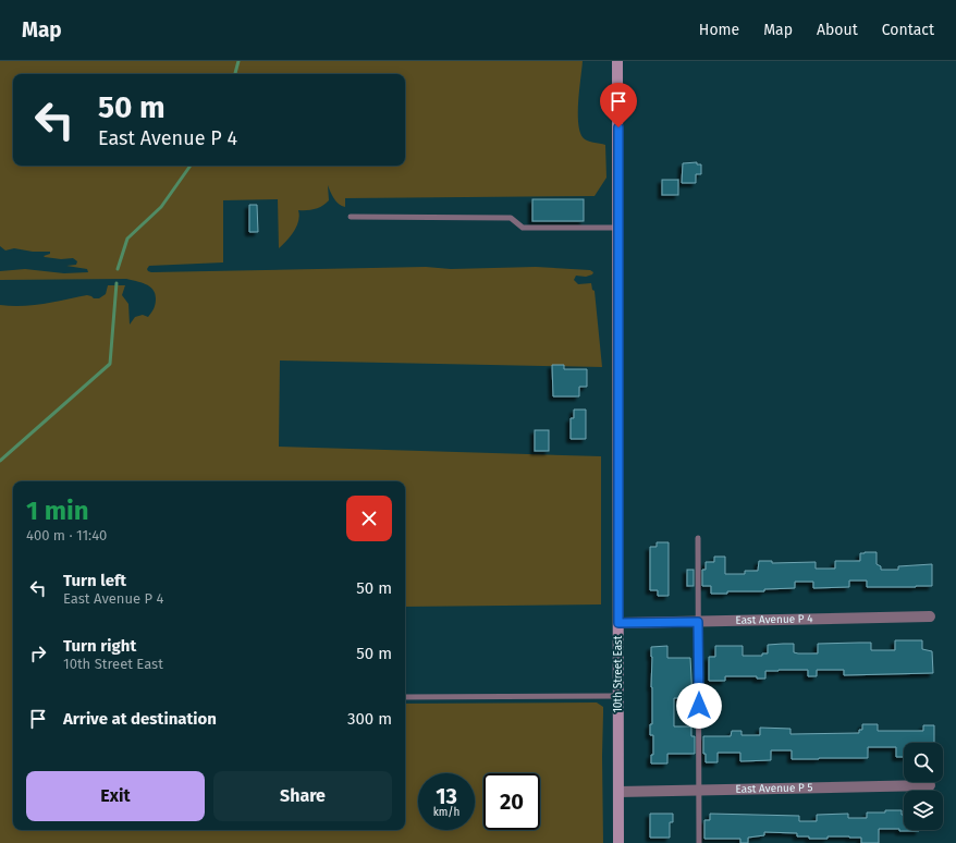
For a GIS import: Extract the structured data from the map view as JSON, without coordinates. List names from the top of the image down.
{
  "streets": {
    "main road": ["10th Street East"],
    "street": ["East Avenue P 4", "East Avenue P 5"]
  },
  "crossings": [
    ["East Avenue P 4", "10th Street East"],
    ["10th Street East", "East Avenue P 5"]
  ],
  "page": {
    "header": "Map",
    "nav": [
      "Home",
      "Map",
      "About",
      "Contact"
    ],
    "turn": ["50 m", "East Avenue P 4"],
    "heading": ["1 min", "400 m · 11:40"],
    "list": [
      {
        "name": "Turn left",
        "note": "East Avenue P 4",
        "value": "50 m"
      },
      {
        "name": "Turn right",
        "note": "10th Street East",
        "value": "50 m"
      },
      {
        "name": "Arrive at destination",
        "value": "300 m"
      }
    ],
    "buttons": ["Exit", "Share"],
    "speed": "13 km/h",
    "limit": "20"
  }
}
